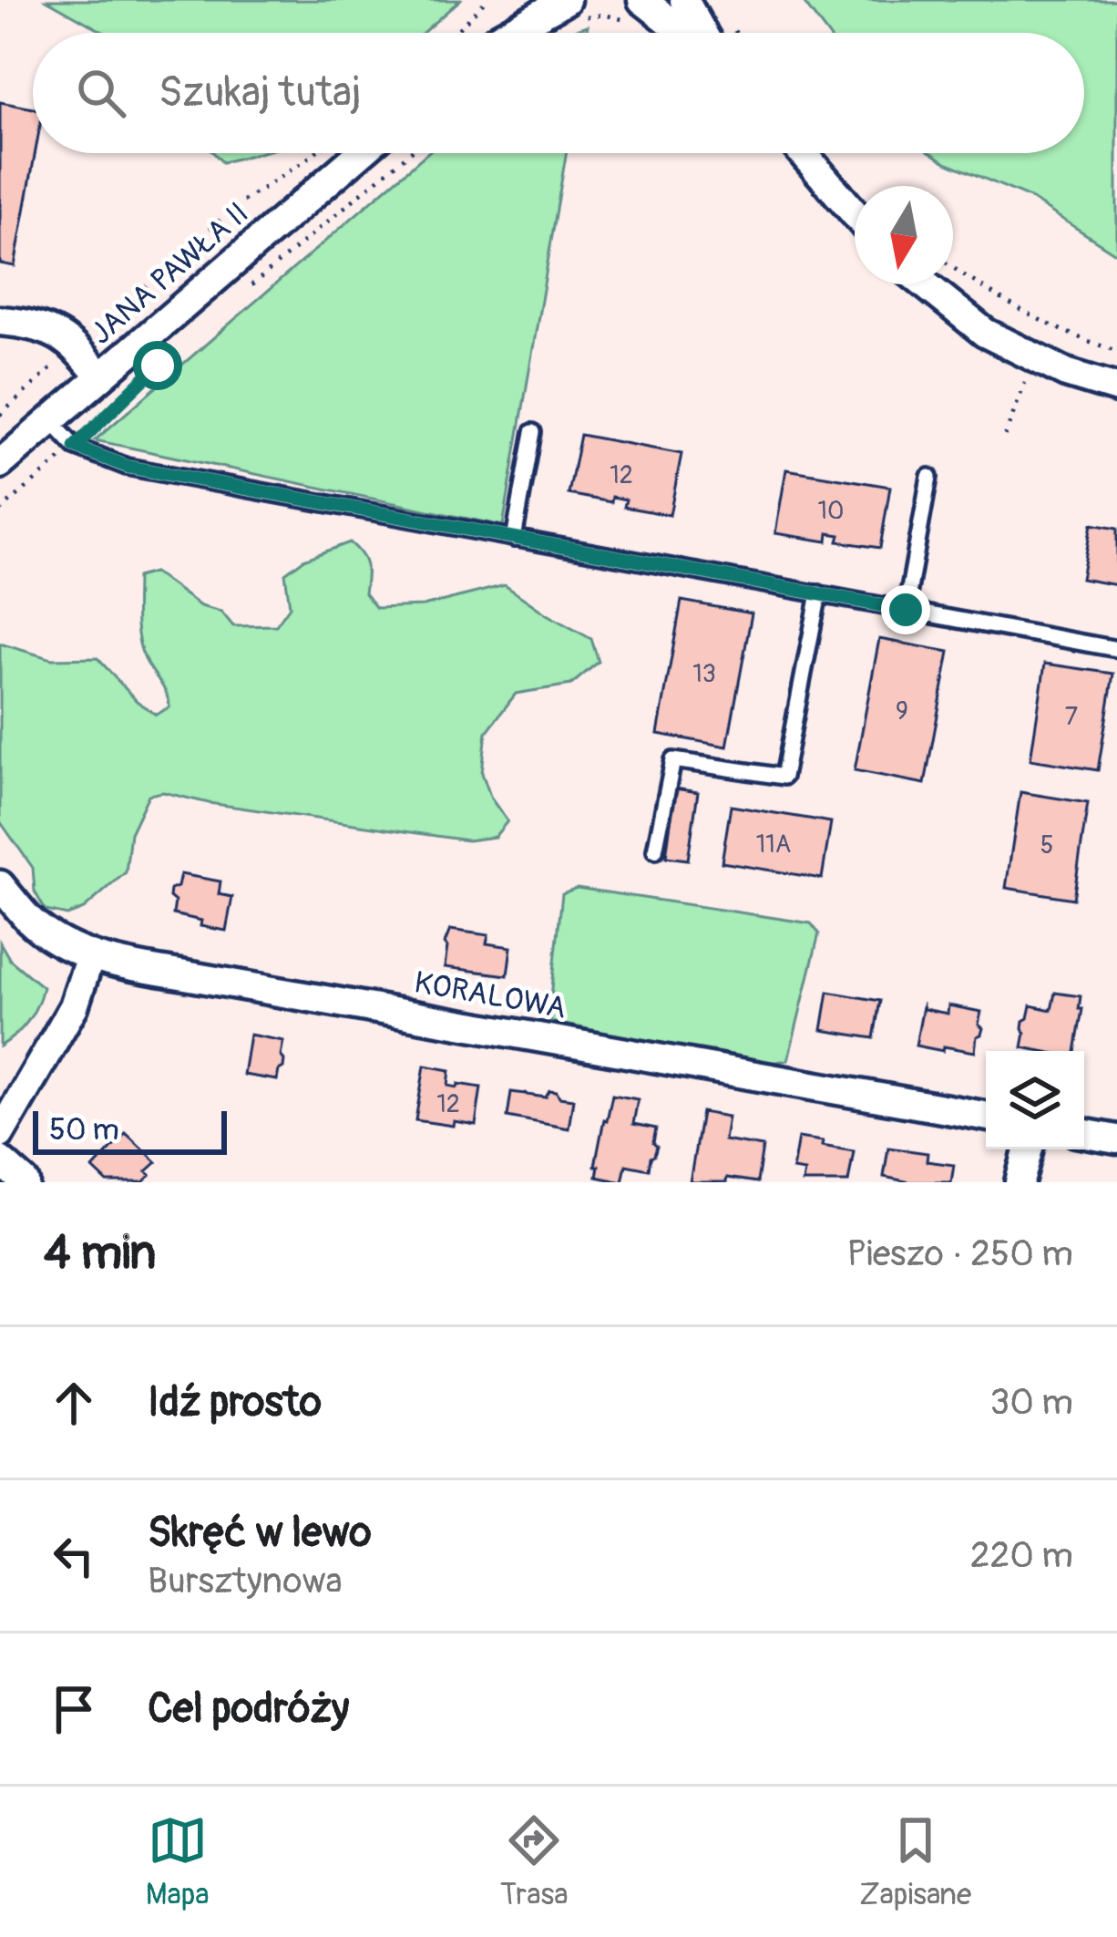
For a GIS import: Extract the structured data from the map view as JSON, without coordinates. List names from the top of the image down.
{
  "streets": {
    "street": ["JANA PAWŁA II", "KORALOWA"]
  },
  "house_numbers": [
    "12",
    "10",
    "13",
    "9",
    "7",
    "11A",
    "5",
    "12"
  ],
  "scale_bar": "50 m",
  "north": "bottom",
  "page": {
    "search": "Szukaj tutaj",
    "scale": "50 m",
    "heading": ["4 min", "Pieszo · 250 m"],
    "list": [
      ["Idź prosto", "30 m"],
      ["Skręć w lewo", "Bursztynowa", "220 m"],
      "Cel podróży"
    ],
    "nav": ["Mapa", "Trasa", "Zapisane"]
  }
}
